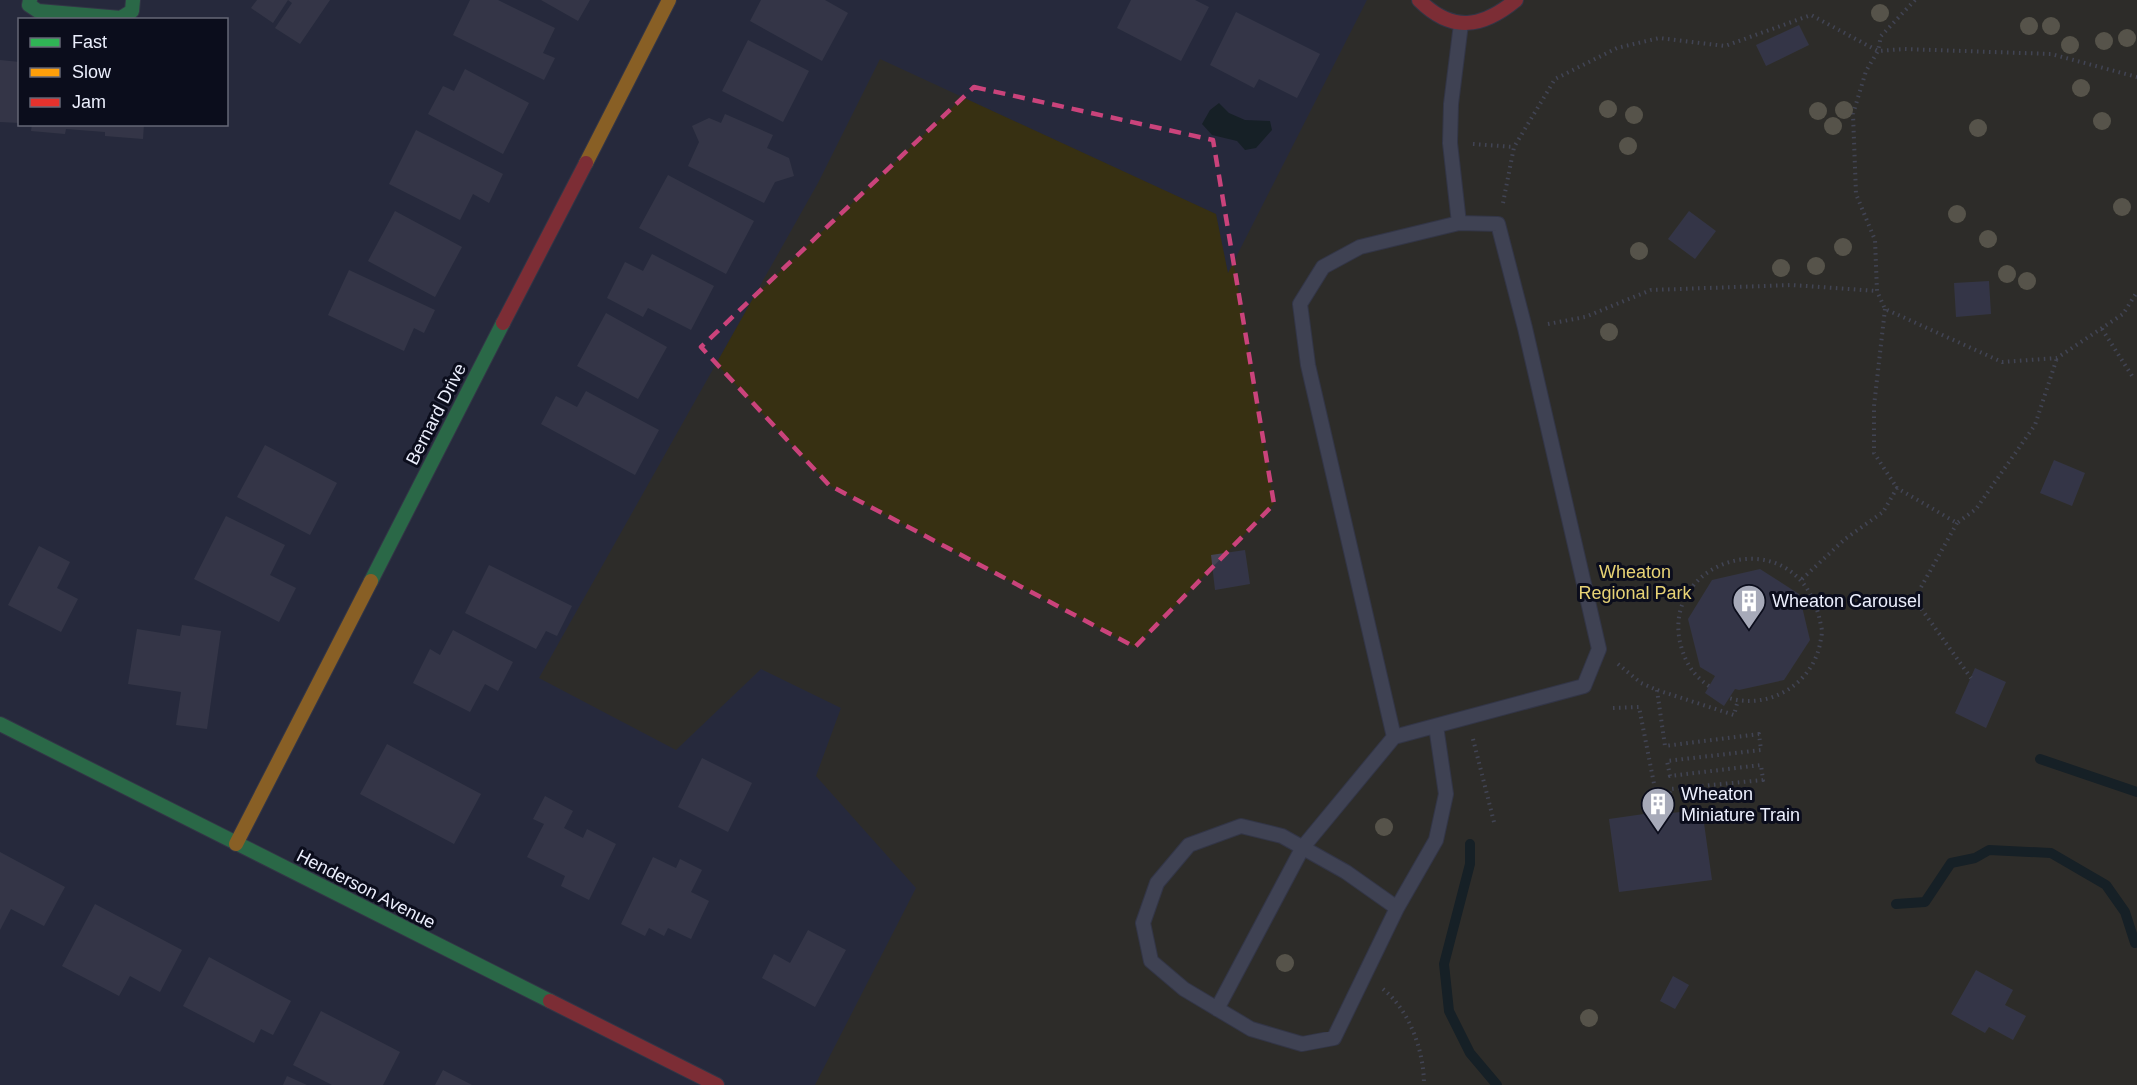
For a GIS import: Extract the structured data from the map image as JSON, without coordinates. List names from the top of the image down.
{
  "streets": {
    "street": ["Bernard Drive", "Henderson Avenue"]
  },
  "crossings": [
    ["Bernard Drive", "Henderson Avenue"]
  ],
  "parks": ["Wheaton Regional Park"],
  "places": {
    "building": ["Wheaton Carousel", "Wheaton Miniature Train"]
  },
  "legend": ["Fast", "Slow", "Jam"]
}
